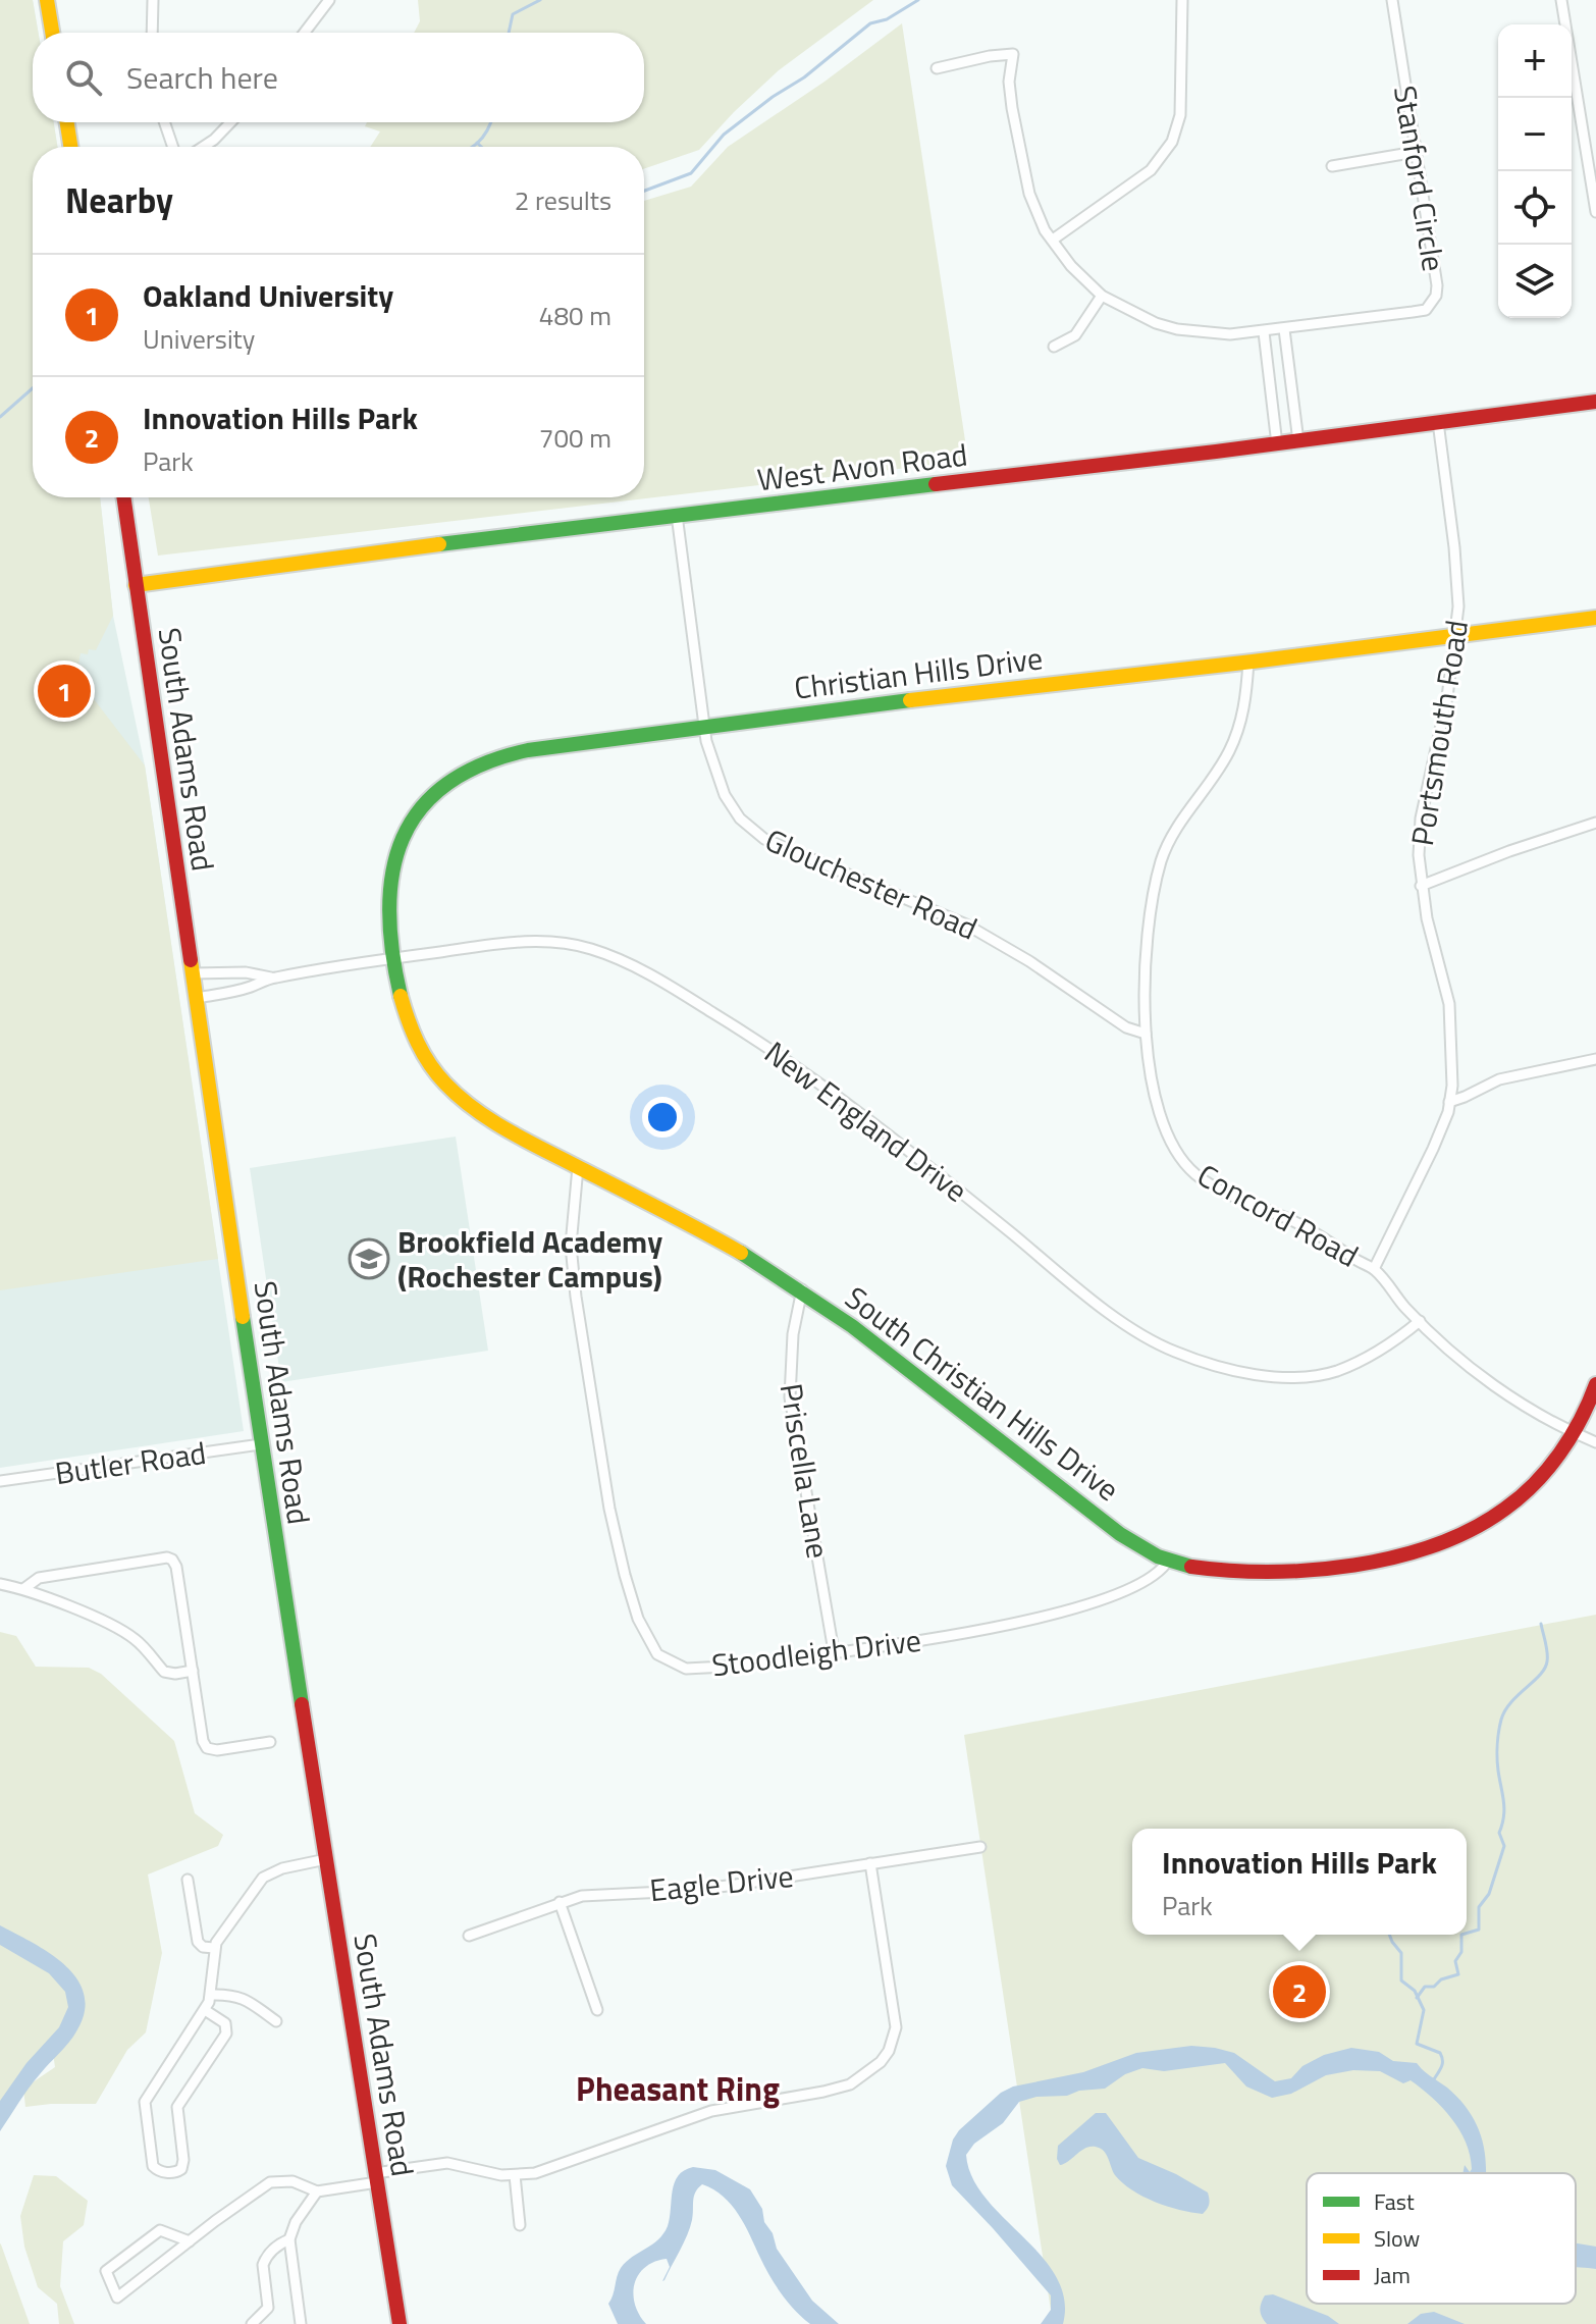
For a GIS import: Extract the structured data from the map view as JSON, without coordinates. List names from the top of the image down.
{
  "streets": {
    "street": [
      "Stanford Circle",
      "West Avon Road",
      "Christian Hills Drive",
      "Portsmouth Road",
      "South Adams Road",
      "Glouchester Road",
      "New England Drive",
      "Concord Road",
      "South Christian Hills Drive",
      "Butler Road",
      "Priscella Lane",
      "Stoodleigh Drive",
      "Eagle Drive"
    ]
  },
  "crossings": [
    ["West Avon Road", "Portsmouth Road"],
    ["West Avon Road", "South Adams Road"],
    ["West Avon Road", "Glouchester Road"],
    ["Christian Hills Drive", "Portsmouth Road"],
    ["Christian Hills Drive", "Glouchester Road"],
    ["Christian Hills Drive", "New England Drive"],
    ["Christian Hills Drive", "Concord Road"],
    ["Christian Hills Drive", "South Christian Hills Drive"],
    ["Portsmouth Road", "Concord Road"],
    ["South Adams Road", "New England Drive"],
    ["South Adams Road", "Butler Road"],
    ["Glouchester Road", "Concord Road"],
    ["New England Drive", "Concord Road"],
    ["New England Drive", "South Christian Hills Drive"],
    ["Concord Road", "South Christian Hills Drive"],
    ["South Christian Hills Drive", "Priscella Lane"],
    ["South Christian Hills Drive", "Stoodleigh Drive"],
    ["Priscella Lane", "Stoodleigh Drive"]
  ],
  "districts": ["Pheasant Ring"],
  "places": {
    "school or university": ["Brookfield Academy (Rochester Campus)"]
  },
  "legend": ["Fast", "Slow", "Jam"],
  "page": {
    "map_buttons": ["+", "−"],
    "search": "Search here",
    "heading": ["Nearby", "2 results"],
    "list": [
      {
        "mark": "1",
        "name": "Oakland University",
        "note": "University",
        "value": "480 m"
      },
      {
        "mark": "2",
        "name": "Innovation Hills Park",
        "note": "Park",
        "value": "700 m"
      }
    ],
    "pins": ["1", "2"],
    "popup": ["Innovation Hills Park", "Park"]
  }
}
